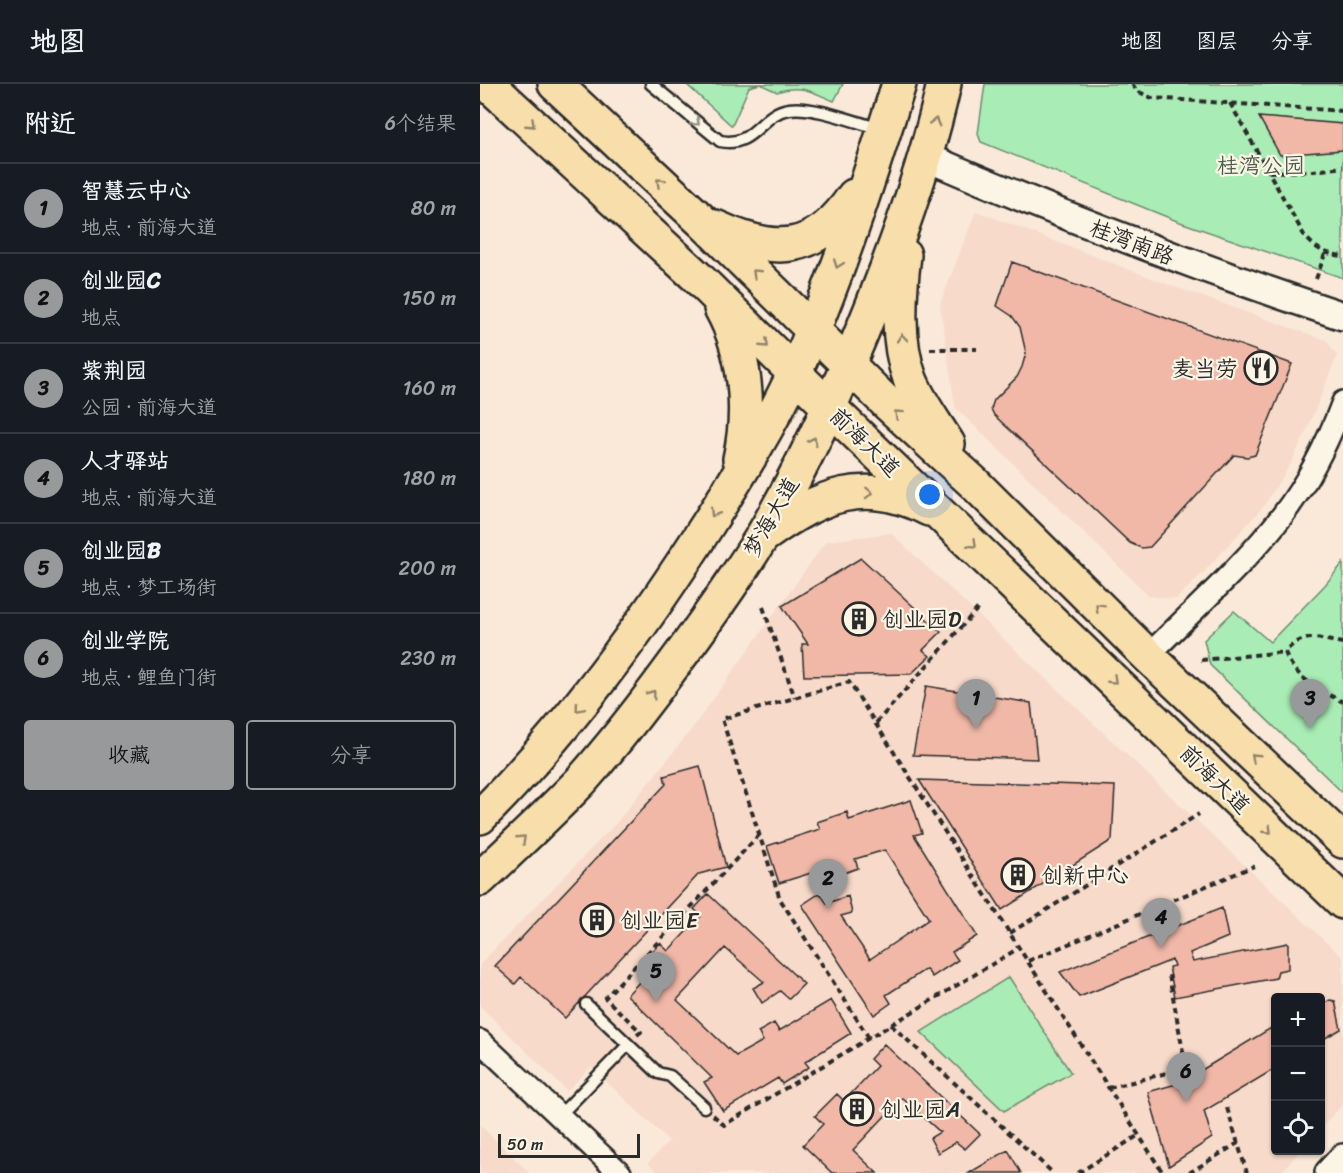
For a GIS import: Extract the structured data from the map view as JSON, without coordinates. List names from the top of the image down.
{
  "streets": {
    "main road": ["前海大道", "梦海大道"],
    "street": ["桂湾南路"]
  },
  "crossings": [
    ["桂湾南路", "梦海大道"],
    ["前海大道", "梦海大道"]
  ],
  "parks": ["桂湾公园"],
  "places": {
    "restaurant": ["麦当劳"],
    "building": [
      "创业园D",
      "创新中心",
      "创业园E",
      "创业园A"
    ]
  },
  "scale_bar": "50 m",
  "page": {
    "header": "地图",
    "nav": ["地图", "图层", "分享"],
    "heading": ["附近", "6个结果"],
    "list": [
      {
        "mark": "1",
        "name": "智慧云中心",
        "note": "地点 · 前海大道",
        "value": "80 m"
      },
      {
        "mark": "2",
        "name": "创业园C",
        "note": "地点",
        "value": "150 m"
      },
      {
        "mark": "3",
        "name": "紫荆园",
        "note": "公园 · 前海大道",
        "value": "160 m"
      },
      {
        "mark": "4",
        "name": "人才驿站",
        "note": "地点 · 前海大道",
        "value": "180 m"
      },
      {
        "mark": "5",
        "name": "创业园B",
        "note": "地点 · 梦工场街",
        "value": "200 m"
      },
      {
        "mark": "6",
        "name": "创业学院",
        "note": "地点 · 鲤鱼门街",
        "value": "230 m"
      }
    ],
    "pins": [
      "1",
      "3",
      "2",
      "4",
      "5",
      "6"
    ],
    "buttons": ["收藏", "分享"],
    "map_buttons": ["+", "−"],
    "scale": "50 m"
  }
}
